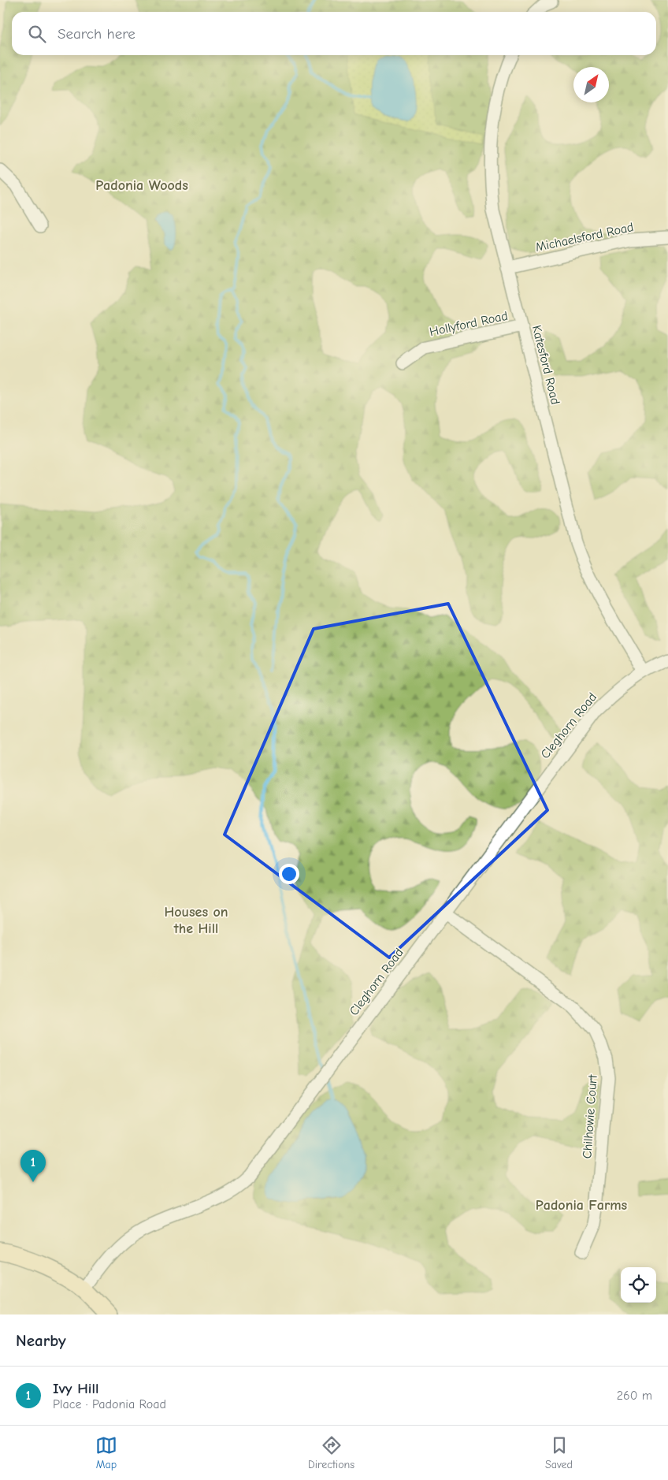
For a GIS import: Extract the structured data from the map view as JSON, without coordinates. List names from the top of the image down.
{
  "streets": {
    "street": [
      "Michaelsford Road",
      "Hollyford Road",
      "Katesford Road",
      "Cleghorn Road",
      "Chilhowie Court"
    ]
  },
  "crossings": [
    ["Michaelsford Road", "Katesford Road"],
    ["Hollyford Road", "Katesford Road"],
    ["Katesford Road", "Cleghorn Road"],
    ["Cleghorn Road", "Chilhowie Court"]
  ],
  "districts": ["Padonia Woods", "Houses on the Hill", "Padonia Farms"],
  "north": "top right",
  "page": {
    "search": "Search here",
    "pins": "1",
    "heading": "Nearby",
    "list": [
      {
        "mark": "1",
        "name": "Ivy Hill",
        "note": "Place · Padonia Road",
        "value": "260 m"
      }
    ],
    "nav": ["Map", "Directions", "Saved"]
  }
}
